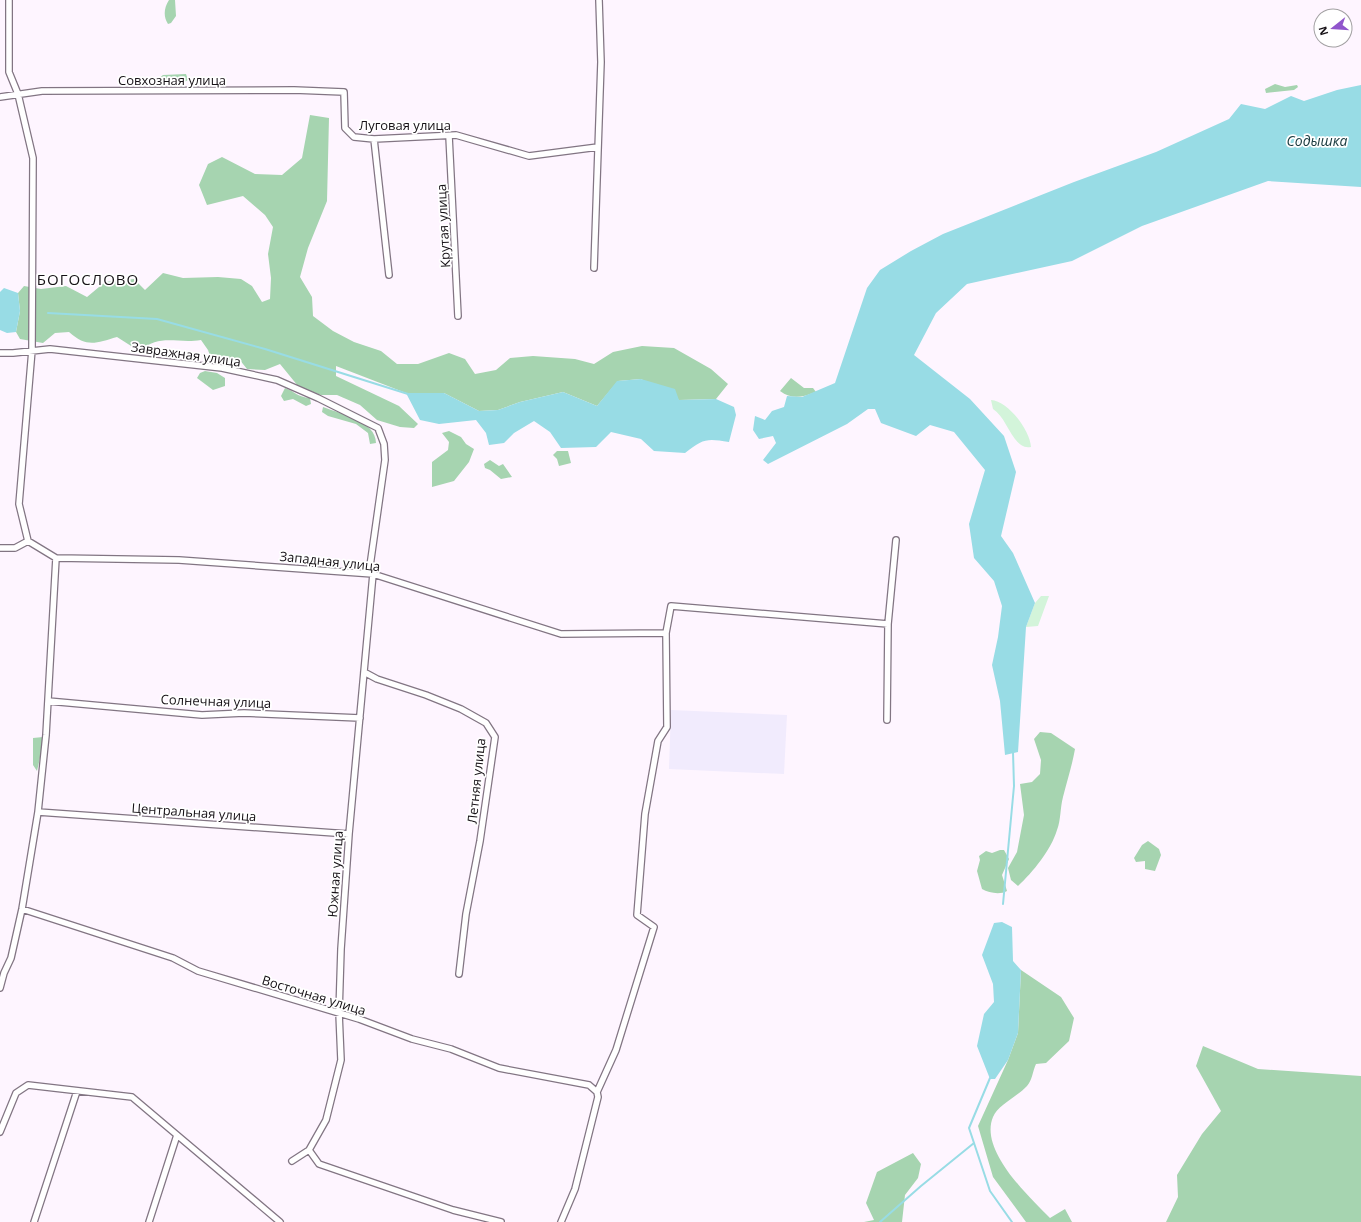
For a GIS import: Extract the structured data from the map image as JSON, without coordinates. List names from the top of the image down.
{
  "streets": {
    "street": [
      "Совхозная улица",
      "Луговая улица",
      "Крутая улица",
      "Завражная улица",
      "Западная улица",
      "Солнечная улица",
      "Летняя улица",
      "Центральная улица",
      "Южная улица",
      "Восточная улица"
    ]
  },
  "crossings": [
    ["Совхозная улица", "Луговая улица"],
    ["Луговая улица", "Крутая улица"],
    ["Завражная улица", "Западная улица"],
    ["Завражная улица", "Южная улица"],
    ["Западная улица", "Южная улица"],
    ["Солнечная улица", "Южная улица"],
    ["Летняя улица", "Южная улица"],
    ["Центральная улица", "Южная улица"],
    ["Южная улица", "Восточная улица"]
  ],
  "districts": ["БОГОСЛОВО"],
  "water": ["Содышка"],
  "north": "left"
}
